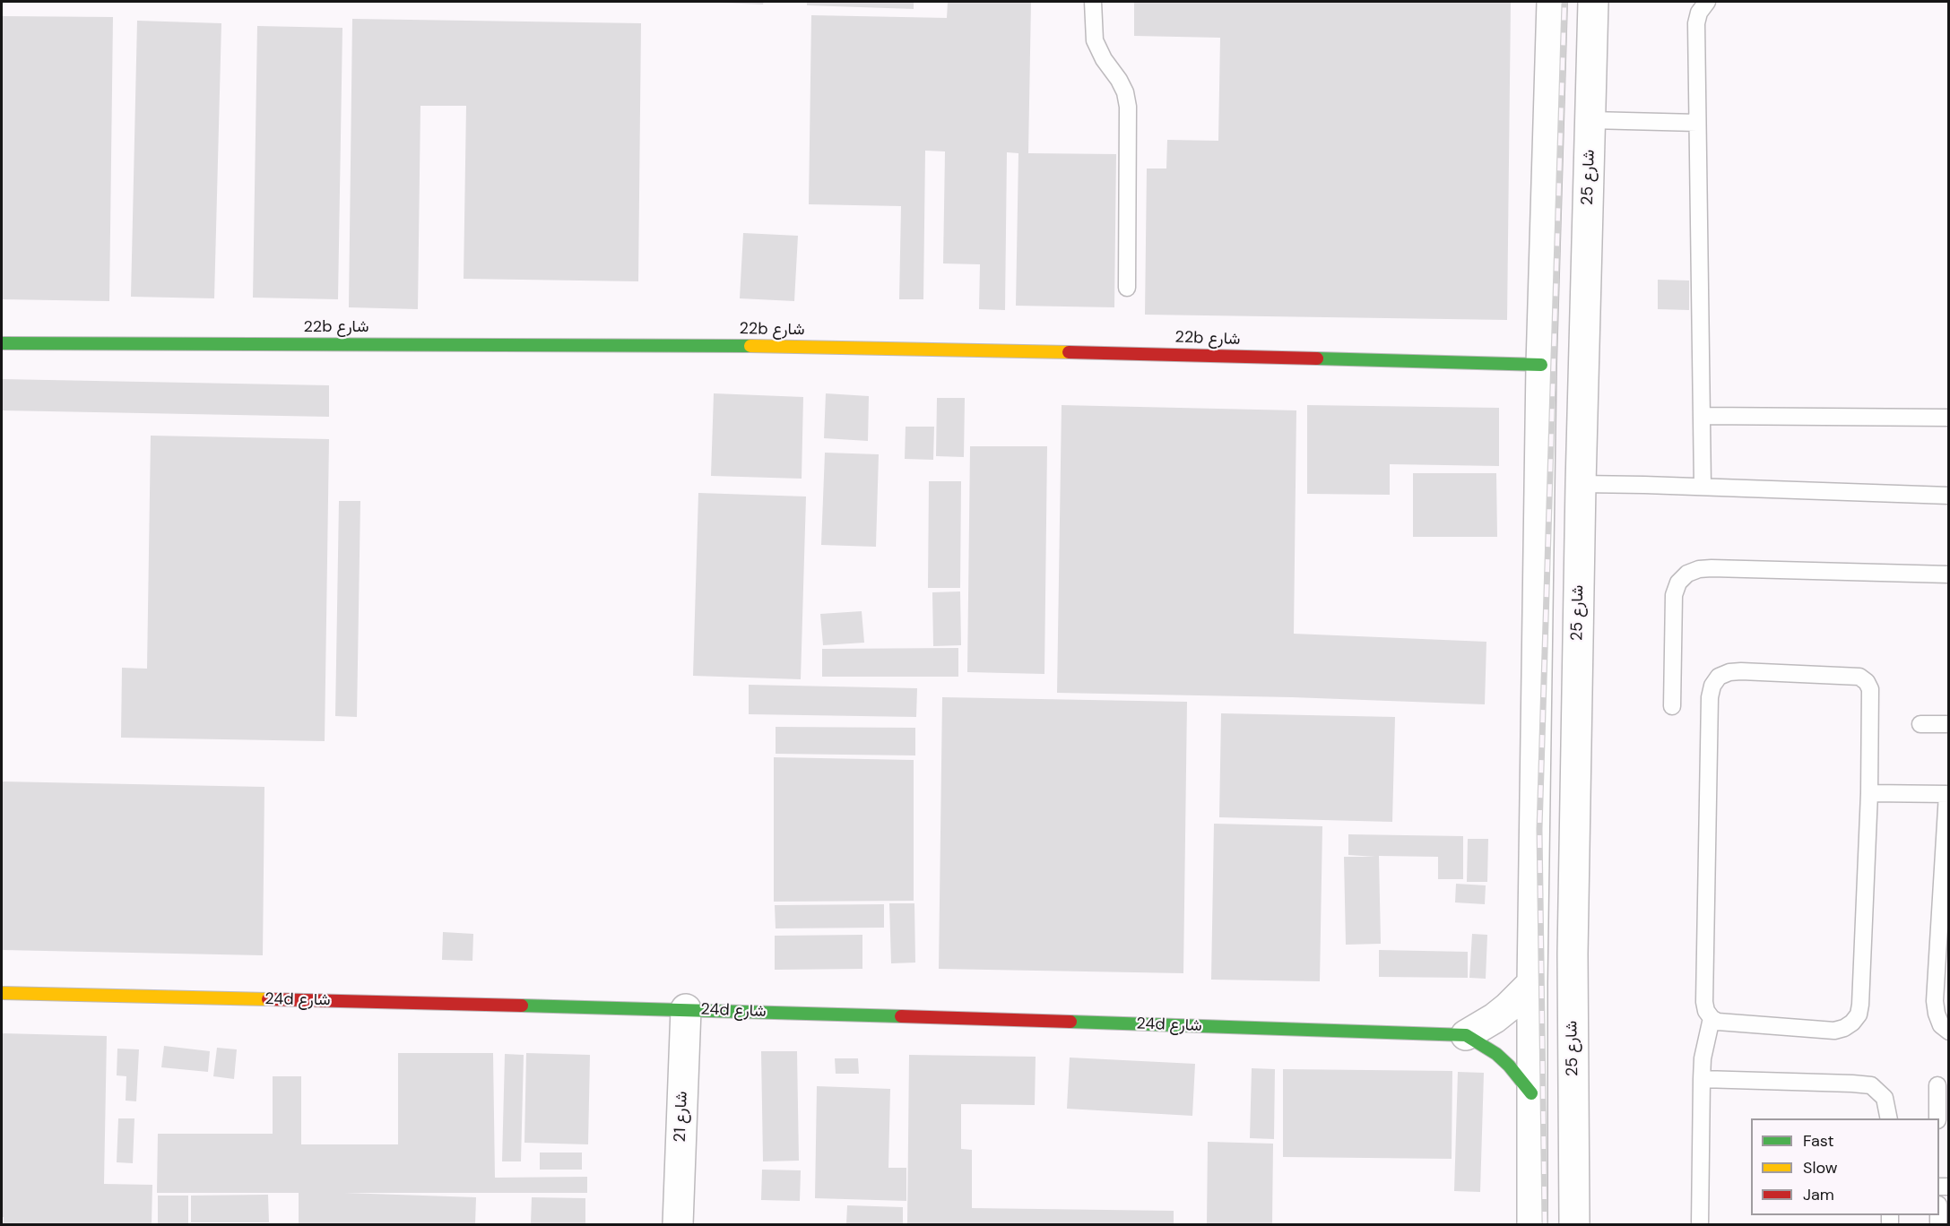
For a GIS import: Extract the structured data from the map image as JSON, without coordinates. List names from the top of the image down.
{
  "streets": {
    "street": [
      "شارع 25",
      "22b شارع",
      "24d شارع",
      "شارع 21"
    ]
  },
  "crossings": [
    ["24d شارع", "شارع 21"]
  ],
  "legend": ["Fast", "Slow", "Jam"]
}
